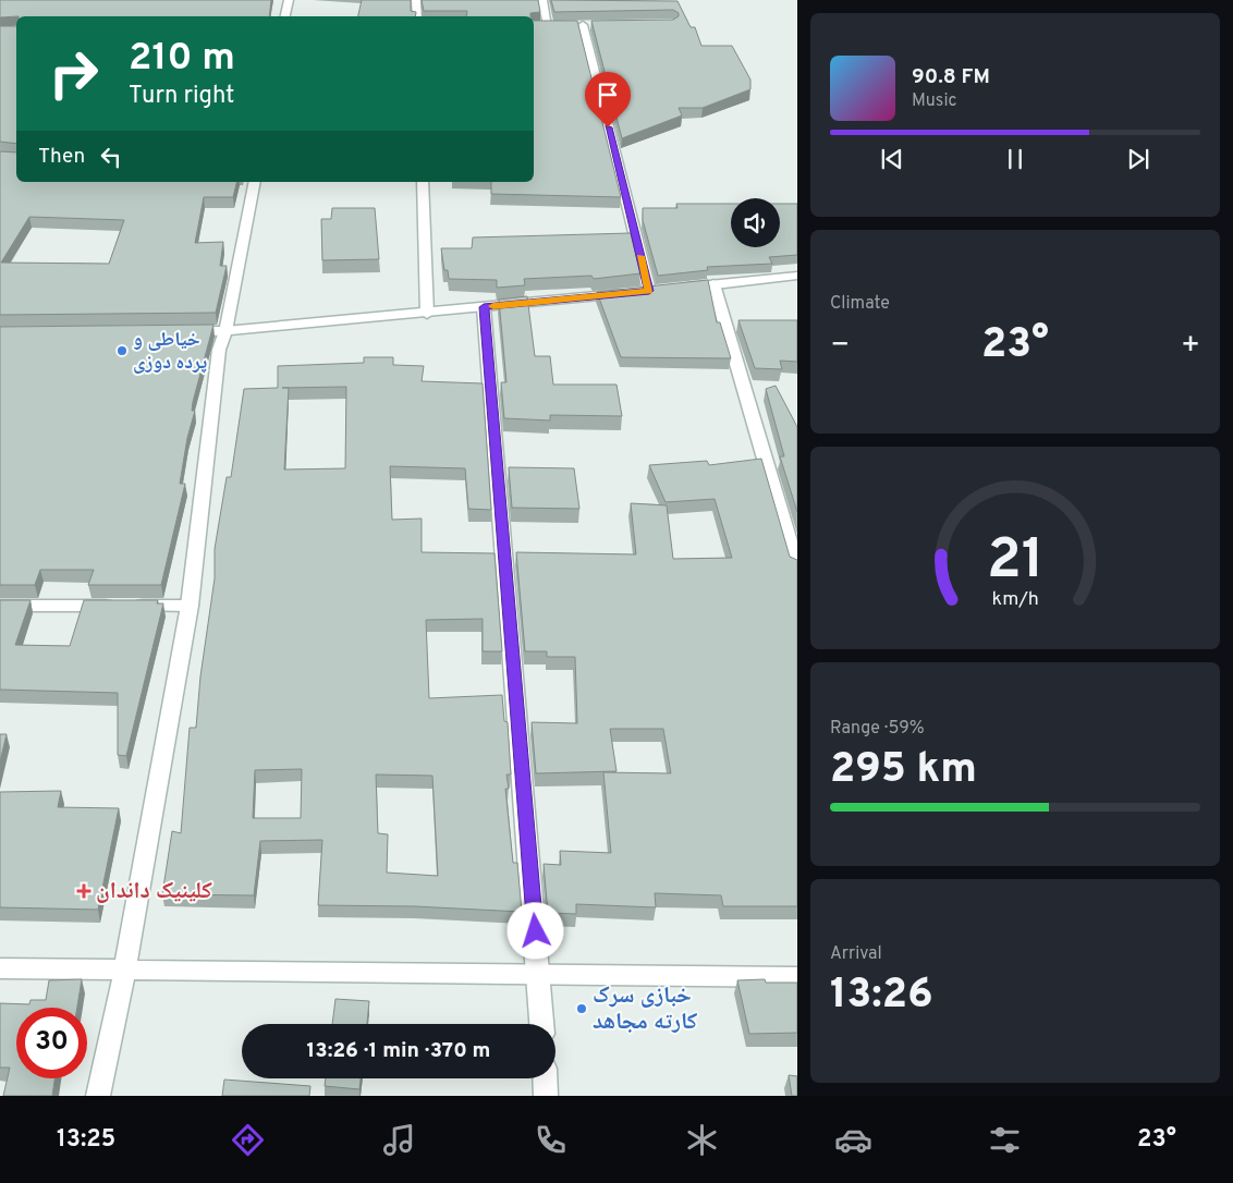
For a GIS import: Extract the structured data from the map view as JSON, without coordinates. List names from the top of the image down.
{
  "places": {
    "other": ["خیاطی و پرده دوزی", "خبازی سرک کارته مجاهد"],
    "health": ["کلینیک داندان"]
  },
  "page": {
    "turn": ["210 m", "Turn right"],
    "song": ["90.8 FM", "Music"],
    "then": "Then",
    "tile": [
      "Climate",
      ["Range · 59%", "295 km"],
      ["Arrival", "13:26"]
    ],
    "heat": ["−", "23°", "+"],
    "limit": "30",
    "trip": "13:26 · 1 min · 370 m",
    "tabs": ["13:25", "23°"],
    "gauge": ["21", "km/h"]
  }
}
